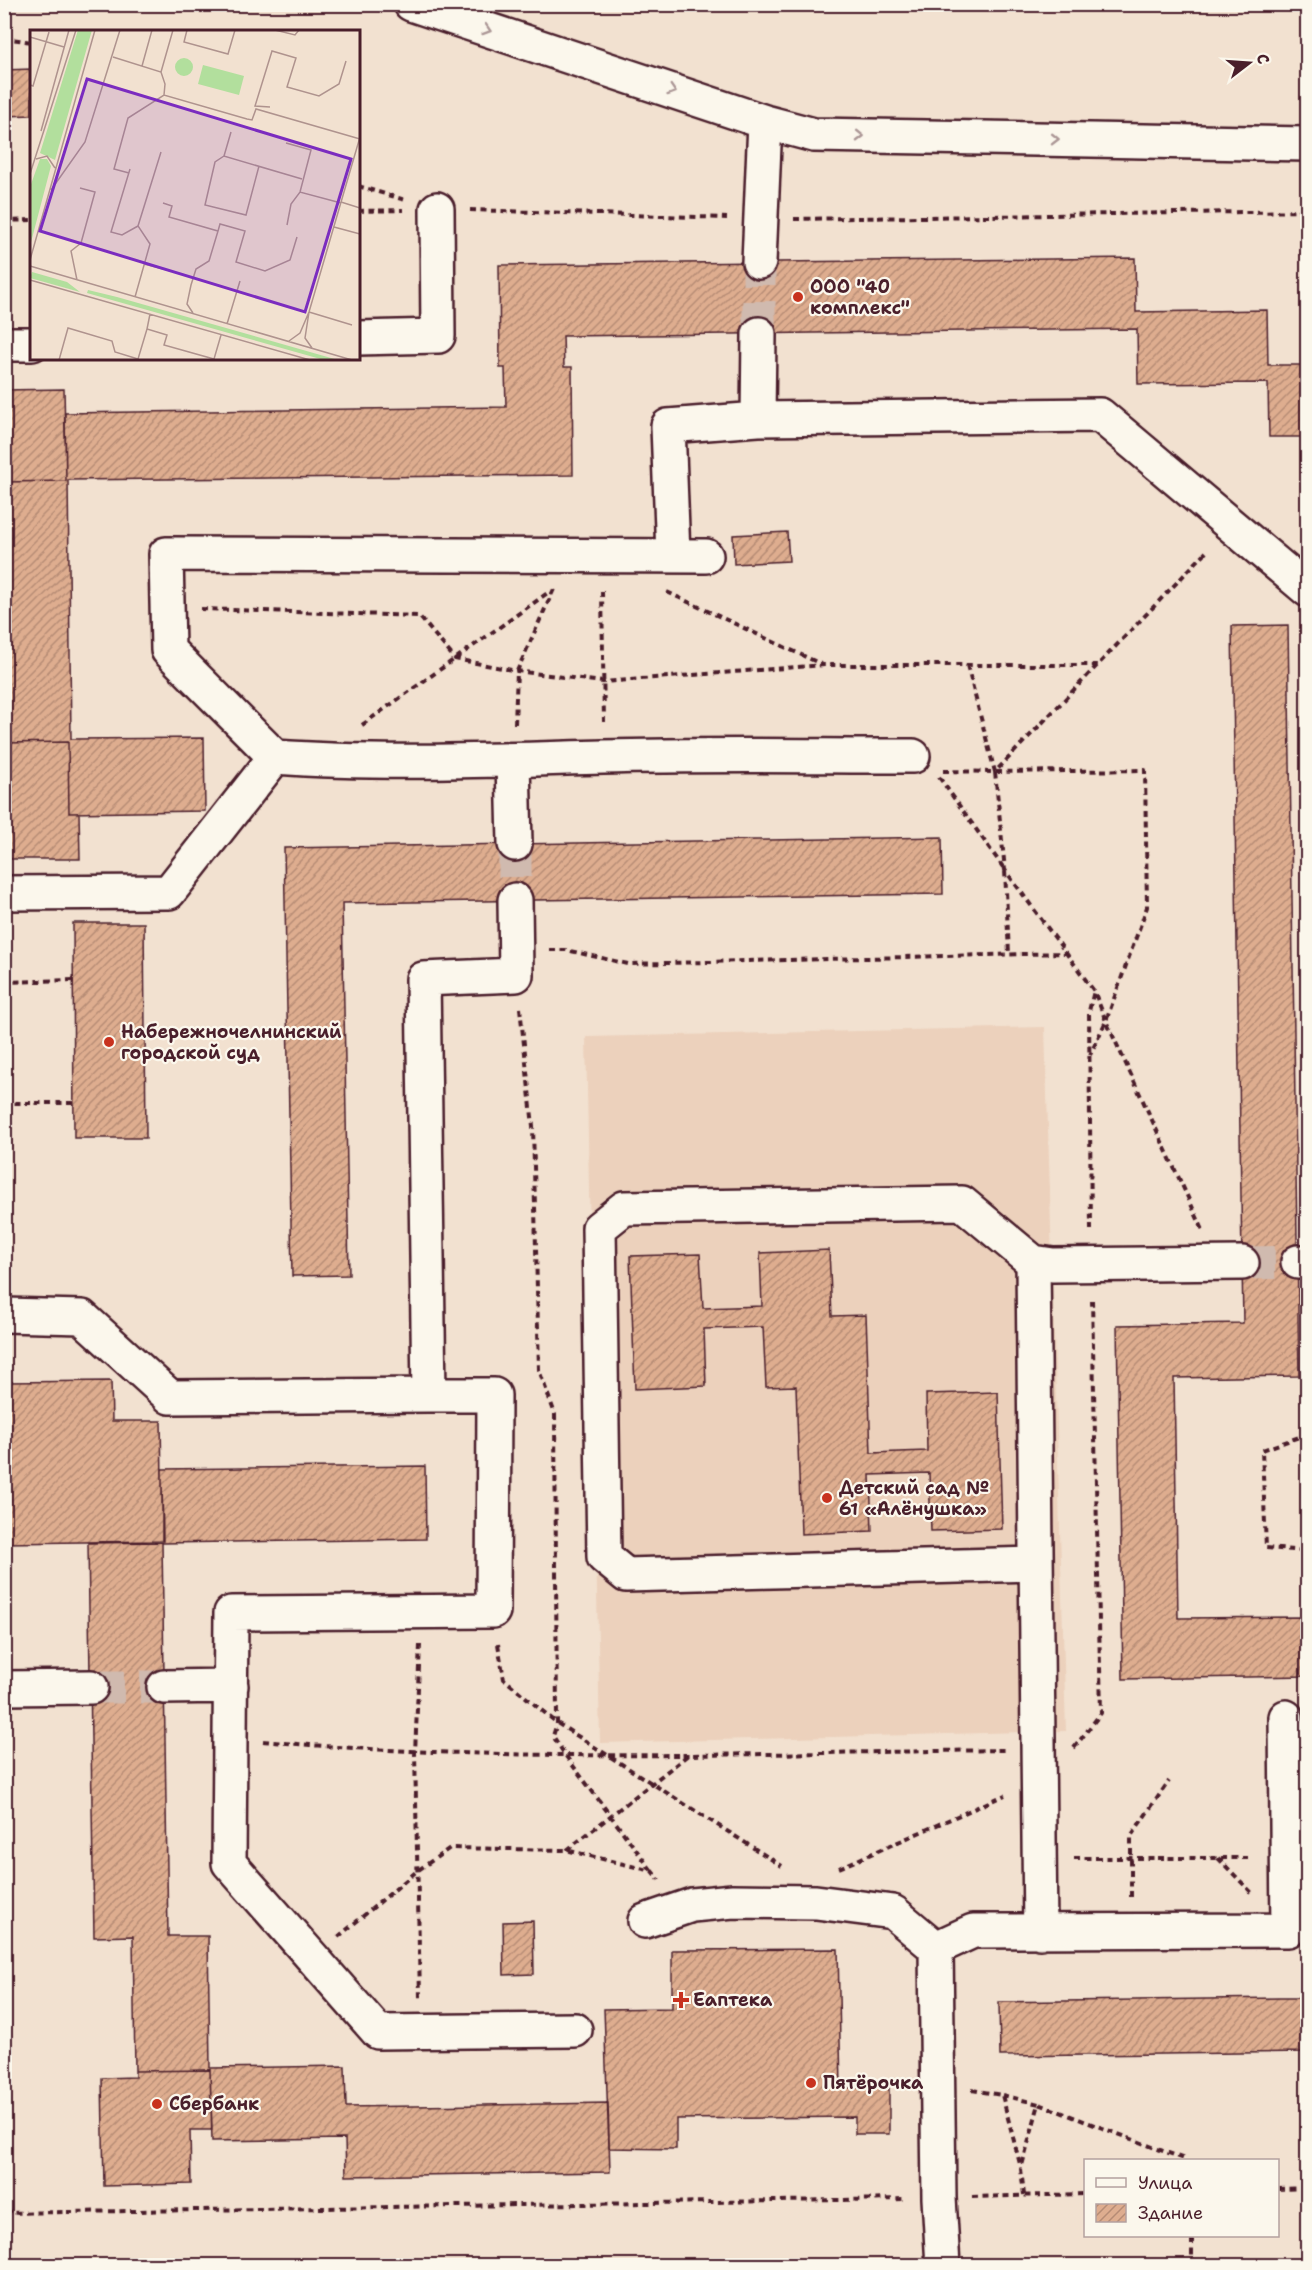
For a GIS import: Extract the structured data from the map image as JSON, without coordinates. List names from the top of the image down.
{
  "places": {
    "other": [
      "ООО \"40 комплекс\"",
      "Набережночелнинский городской суд",
      "Детский сад № 61 «Алёнушка»",
      "Пятёрочка",
      "Сбербанк"
    ],
    "health": ["Еаптека"]
  },
  "legend": ["Улица", "Здание"],
  "north": "right"
}
